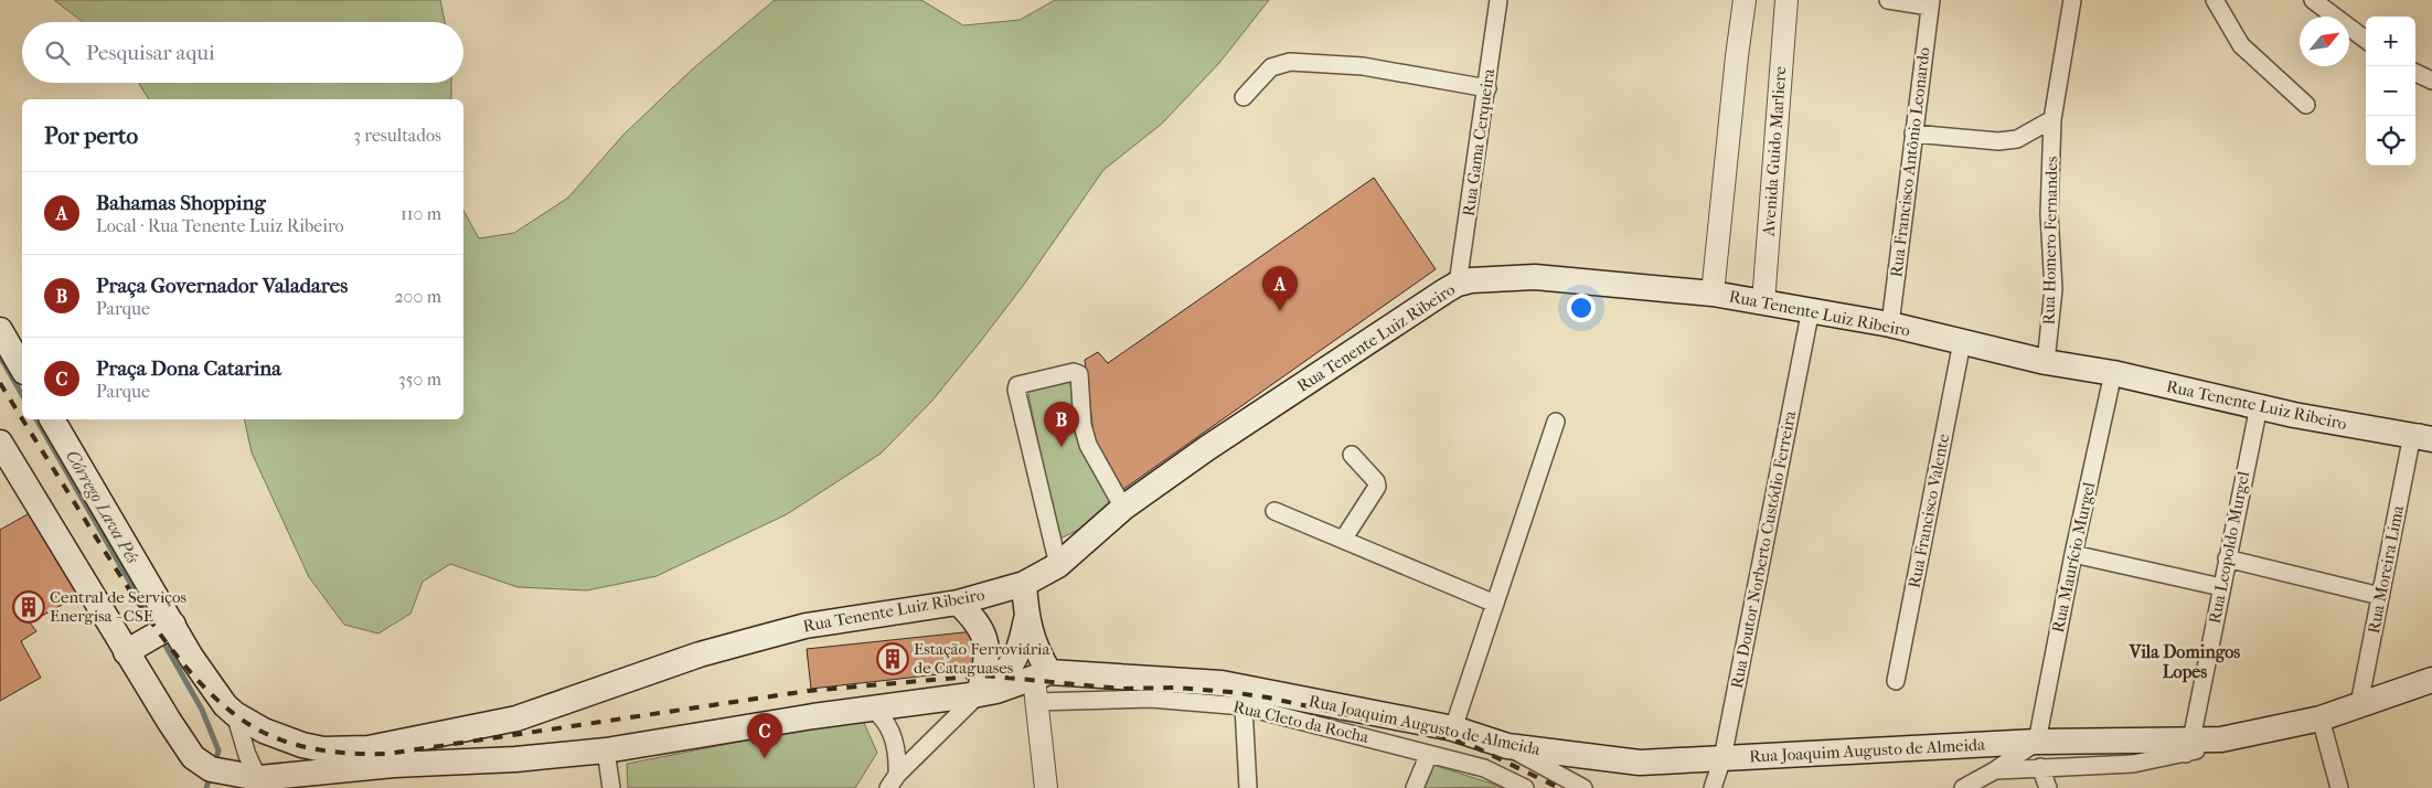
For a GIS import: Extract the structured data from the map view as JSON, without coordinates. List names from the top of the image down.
{
  "streets": {
    "main road": ["Rua Tenente Luiz Ribeiro", "Rua Joaquim Augusto de Almeida"],
    "street": [
      "Rua Gama Cerqueira",
      "Avenida Guido Marliere",
      "Rua Francisco Antônio Leonardo",
      "Rua Homero Fernandes",
      "Rua Francisco Valente",
      "Rua Leopoldo Murgel",
      "Rua Doutor Norberto Custódio Ferreira",
      "Rua Maurício Murgel",
      "Rua Moreira Lima",
      "Rua Cleto da Rocha"
    ]
  },
  "crossings": [
    ["Rua Gama Cerqueira", "Rua Tenente Luiz Ribeiro"],
    ["Avenida Guido Marliere", "Rua Tenente Luiz Ribeiro"],
    ["Rua Francisco Antônio Leonardo", "Rua Tenente Luiz Ribeiro"],
    ["Rua Homero Fernandes", "Rua Tenente Luiz Ribeiro"],
    ["Rua Tenente Luiz Ribeiro", "Rua Francisco Valente"],
    ["Rua Tenente Luiz Ribeiro", "Rua Leopoldo Murgel"],
    ["Rua Tenente Luiz Ribeiro", "Rua Doutor Norberto Custódio Ferreira"],
    ["Rua Tenente Luiz Ribeiro", "Rua Maurício Murgel"],
    ["Rua Tenente Luiz Ribeiro", "Rua Moreira Lima"],
    ["Rua Leopoldo Murgel", "Rua Joaquim Augusto de Almeida"],
    ["Rua Doutor Norberto Custódio Ferreira", "Rua Joaquim Augusto de Almeida"],
    ["Rua Maurício Murgel", "Rua Joaquim Augusto de Almeida"],
    ["Rua Moreira Lima", "Rua Joaquim Augusto de Almeida"],
    ["Rua Cleto da Rocha", "Rua Joaquim Augusto de Almeida"]
  ],
  "districts": ["Vila Domingos Lopes"],
  "water": ["Córrego Lava Pés"],
  "places": {
    "building": ["Central de Serviços Energisa - CSE", "Estação Ferroviária de Cataguases"]
  },
  "north": "top right",
  "page": {
    "map_buttons": ["+", "−"],
    "search": "Pesquisar aqui",
    "heading": ["Por perto", "3 resultados"],
    "list": [
      {
        "mark": "A",
        "name": "Bahamas Shopping",
        "note": "Local · Rua Tenente Luiz Ribeiro",
        "value": "110 m"
      },
      {
        "mark": "B",
        "name": "Praça Governador Valadares",
        "note": "Parque",
        "value": "200 m"
      },
      {
        "mark": "C",
        "name": "Praça Dona Catarina",
        "note": "Parque",
        "value": "350 m"
      }
    ],
    "pins": ["A", "B", "C"]
  }
}
